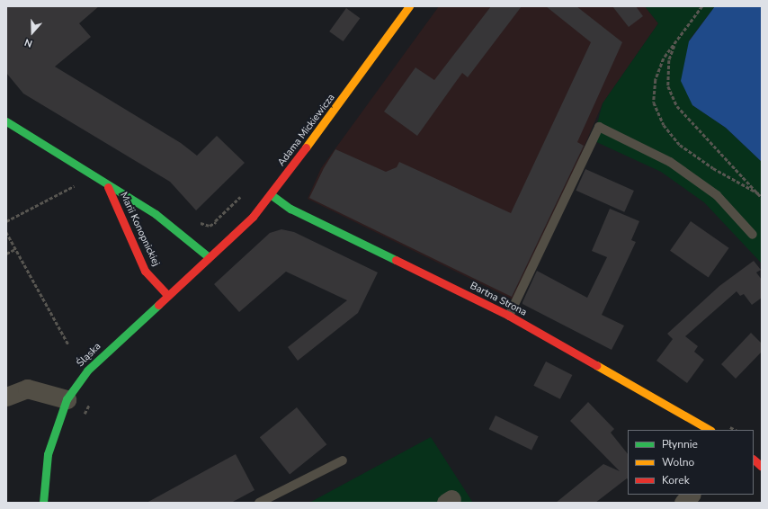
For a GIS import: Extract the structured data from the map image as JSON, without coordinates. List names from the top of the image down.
{
  "streets": {
    "street": [
      "Adama Mickiewicza",
      "Marii Konopnickiej",
      "Bartna Strona",
      "Śląska"
    ]
  },
  "crossings": [
    ["Adama Mickiewicza", "Marii Konopnickiej"],
    ["Adama Mickiewicza", "Bartna Strona"],
    ["Adama Mickiewicza", "Śląska"],
    ["Marii Konopnickiej", "Śląska"]
  ],
  "legend": ["Płynnie", "Wolno", "Korek"],
  "north": "bottom"
}
